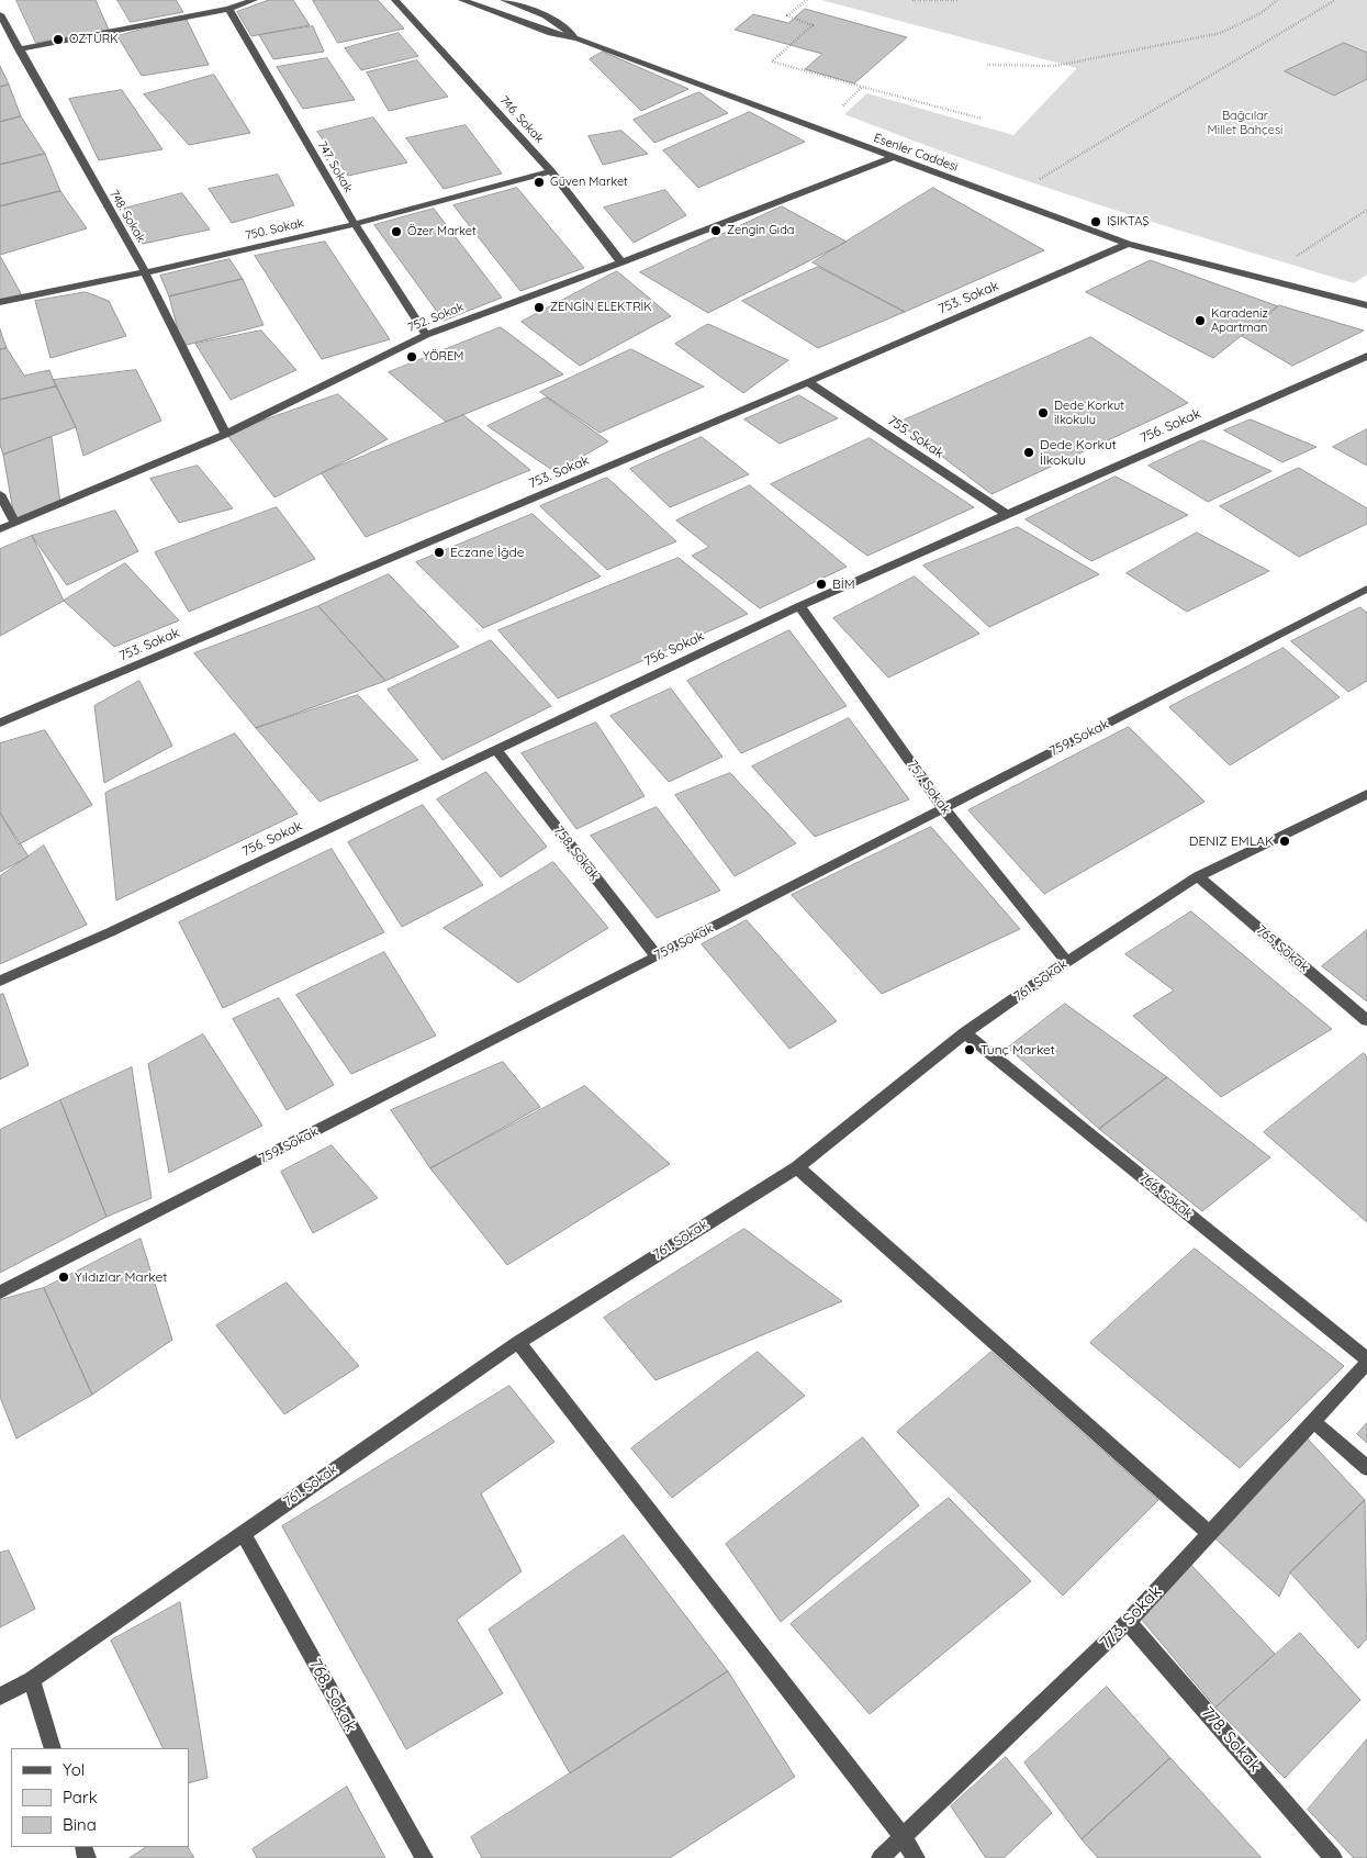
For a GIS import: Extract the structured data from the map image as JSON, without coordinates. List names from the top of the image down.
{
  "streets": {
    "street": [
      "746. Sokak",
      "Esenler Caddesi",
      "747. Sokak",
      "748. Sokak",
      "750. Sokak",
      "753. Sokak",
      "752. Sokak",
      "756. Sokak",
      "755. Sokak",
      "759. Sokak",
      "757. Sokak",
      "758. Sokak",
      "765. Sokak",
      "761. Sokak",
      "766. Sokak",
      "773. Sokak",
      "768. Sokak",
      "778. Sokak"
    ]
  },
  "crossings": [
    ["746. Sokak", "750. Sokak"],
    ["746. Sokak", "752. Sokak"],
    ["Esenler Caddesi", "753. Sokak"],
    ["Esenler Caddesi", "752. Sokak"],
    ["747. Sokak", "750. Sokak"],
    ["747. Sokak", "752. Sokak"],
    ["748. Sokak", "750. Sokak"],
    ["748. Sokak", "752. Sokak"],
    ["753. Sokak", "755. Sokak"],
    ["756. Sokak", "755. Sokak"],
    ["756. Sokak", "757. Sokak"],
    ["756. Sokak", "758. Sokak"],
    ["759. Sokak", "757. Sokak"],
    ["759. Sokak", "758. Sokak"],
    ["757. Sokak", "761. Sokak"],
    ["765. Sokak", "761. Sokak"],
    ["761. Sokak", "766. Sokak"],
    ["761. Sokak", "768. Sokak"],
    ["766. Sokak", "773. Sokak"],
    ["773. Sokak", "778. Sokak"]
  ],
  "parks": ["Bağcılar Millet Bahçesi"],
  "places": [
    "OZTÜRK",
    "Güven Market",
    "IŞIKTAŞ",
    "Zengin Gıda",
    "Özer Market",
    "ZENGİN ELEKTRİK",
    "Karadeniz Apartman",
    "YÖREM",
    "Dede Korkut ilkokulu",
    "Dede Korkut İlkokulu",
    "Eczane İğde",
    "BİM",
    "DENIZ EMLAK",
    "Tunç Market",
    "Yıldızlar Market"
  ],
  "legend": ["Yol", "Park", "Bina"]
}
